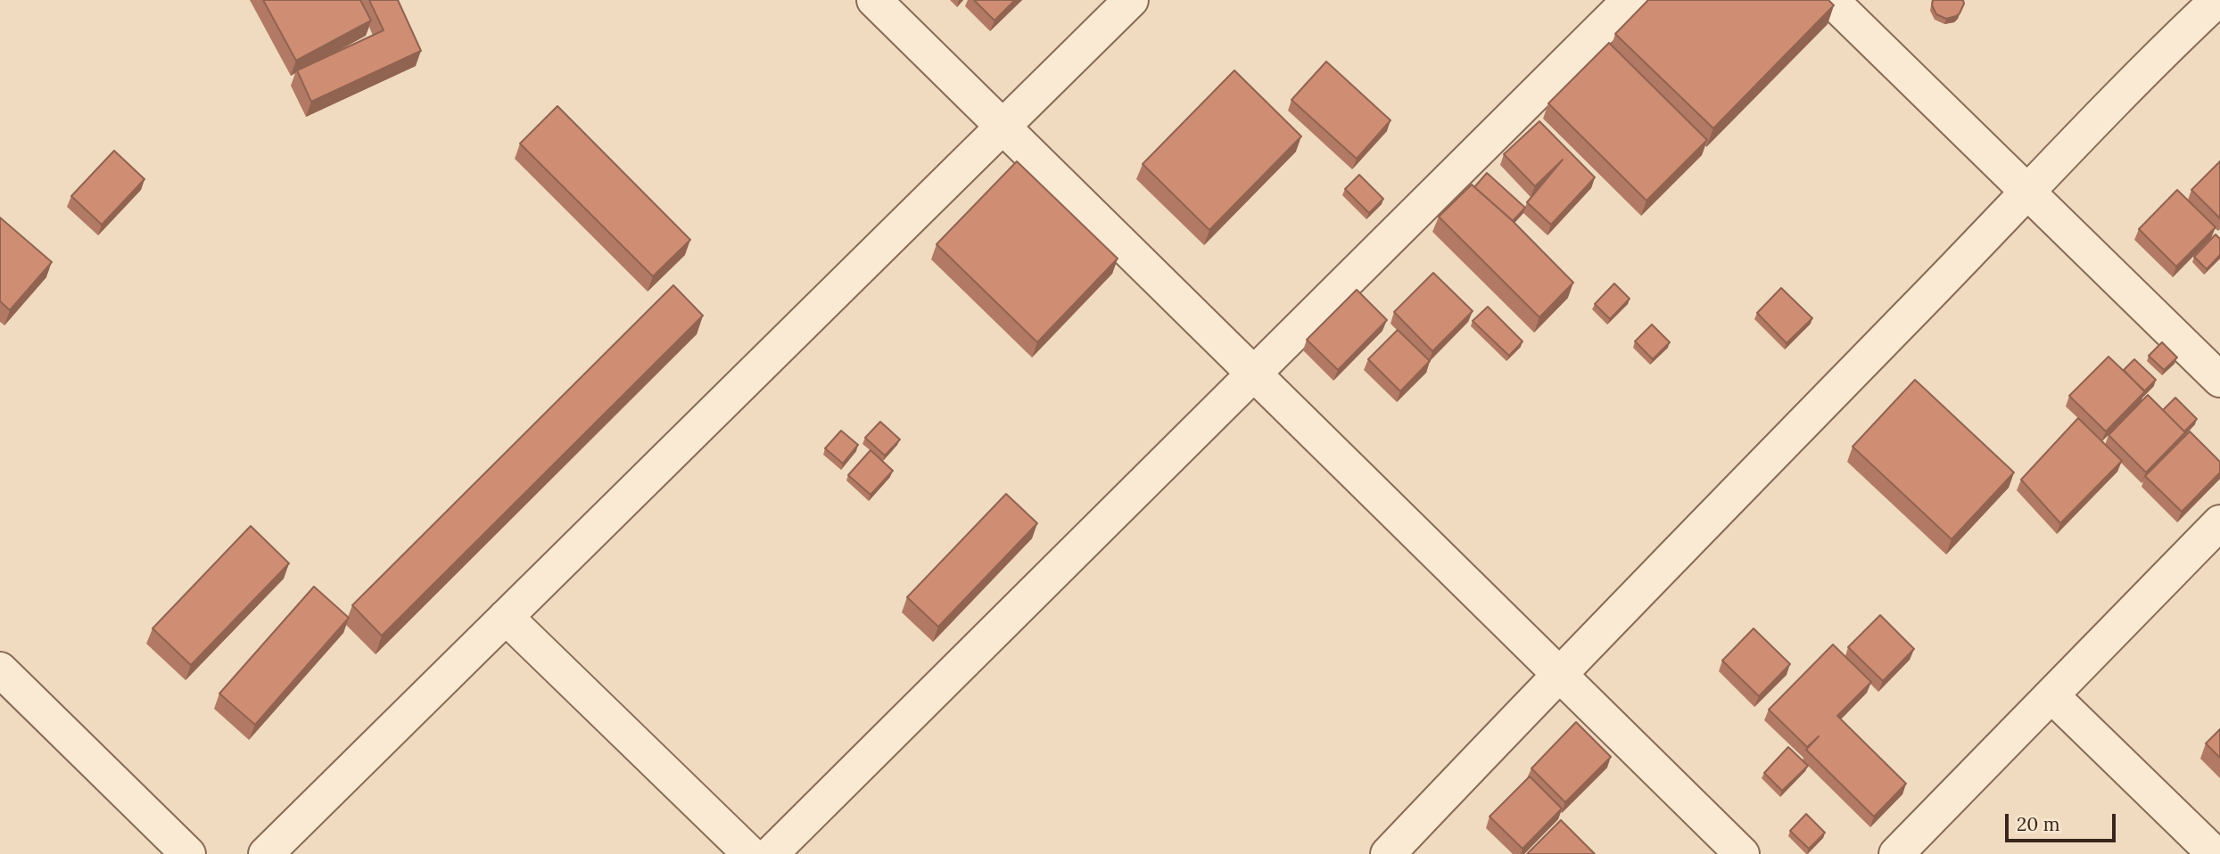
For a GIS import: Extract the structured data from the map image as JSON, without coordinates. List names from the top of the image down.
{
  "scale_bar": "20 m"
}
